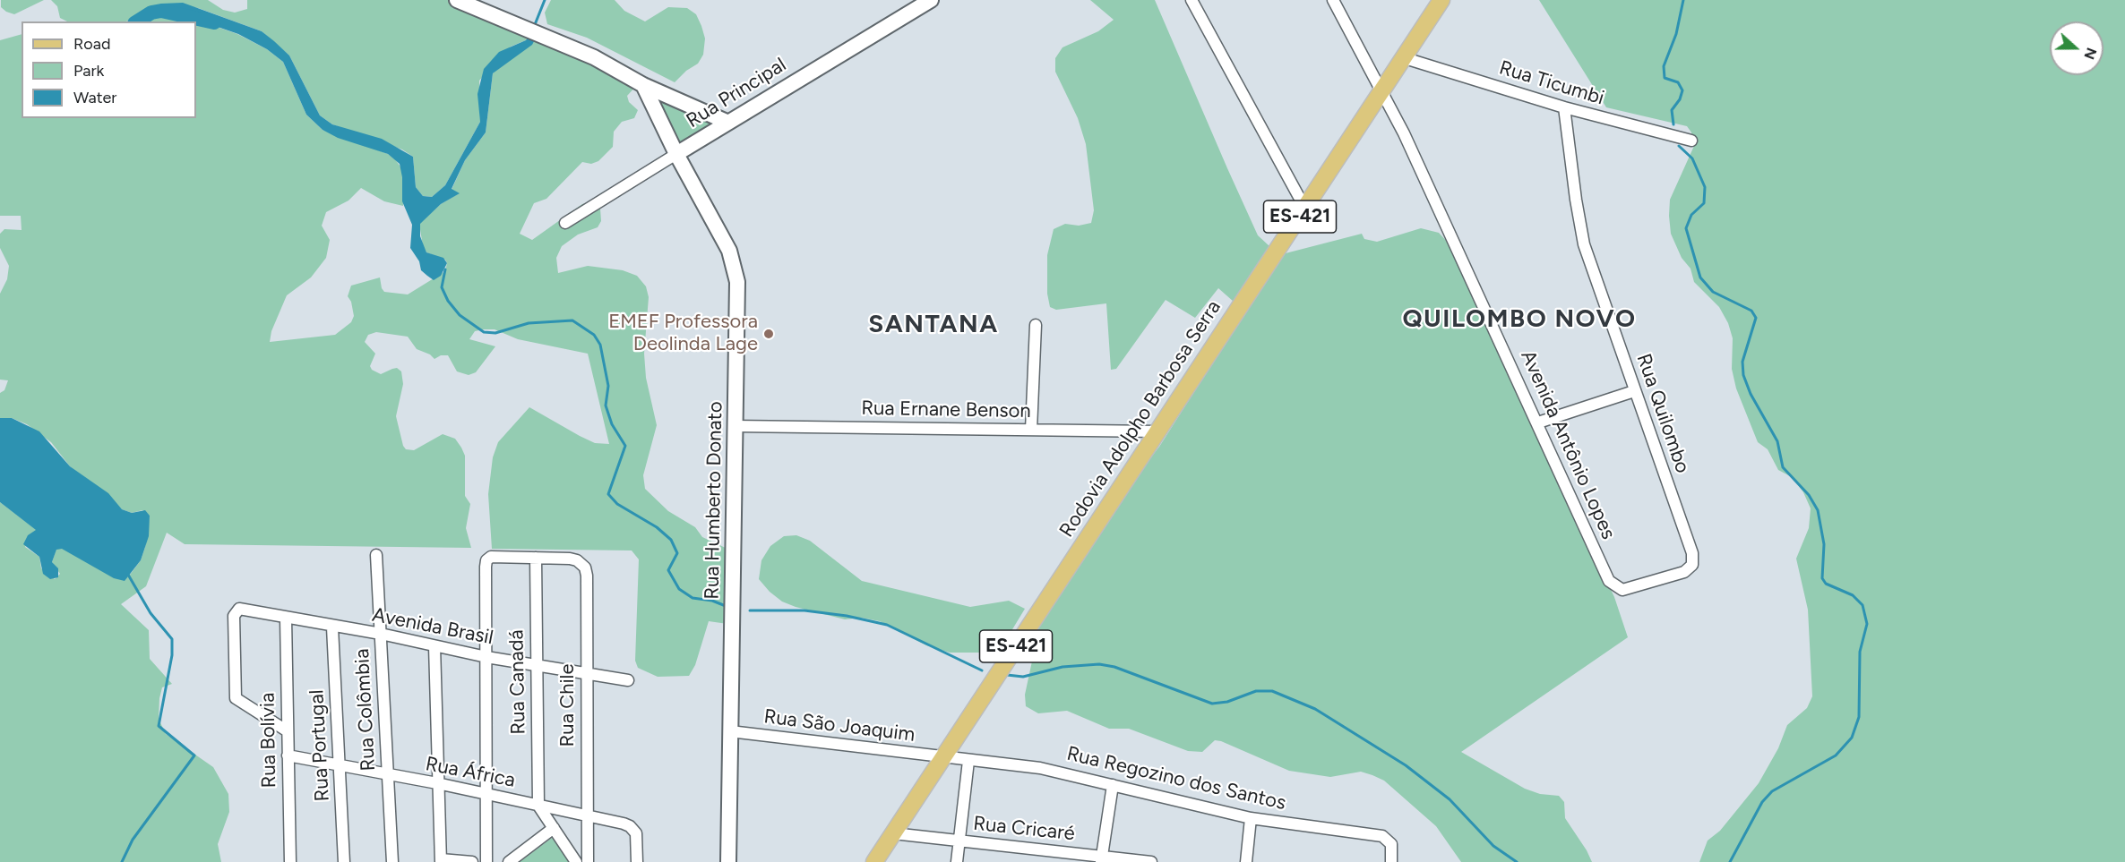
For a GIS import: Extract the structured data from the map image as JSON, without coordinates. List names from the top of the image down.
{
  "streets": {
    "main road": [
      "Rua Principal",
      "ES-421",
      "Rodovia Adolpho Barbosa Serra",
      "Rua Humberto Donato"
    ],
    "street": [
      "Rua Ticumbi",
      "Rua Ernane Benson",
      "Rua Quilombo",
      "Avenida Antônio Lopes",
      "Avenida Brasil",
      "Rua Canadá",
      "Rua Chile",
      "Rua Colômbia",
      "Rua São Joaquim",
      "Rua Bolívia",
      "Rua Portugal",
      "Rua África",
      "Rua Regozino dos Santos",
      "Rua Cricaré"
    ]
  },
  "crossings": [
    ["Rua Ticumbi", "Rua Quilombo"],
    ["Rua Ticumbi", "Rodovia Adolpho Barbosa Serra"],
    ["Rua Principal", "Rua Humberto Donato"],
    ["Rua Ernane Benson", "Rodovia Adolpho Barbosa Serra"],
    ["Rua Ernane Benson", "Rua Humberto Donato"],
    ["Rua Quilombo", "Avenida Antônio Lopes"],
    ["Rodovia Adolpho Barbosa Serra", "Avenida Antônio Lopes"],
    ["Rodovia Adolpho Barbosa Serra", "Rua São Joaquim"],
    ["Rodovia Adolpho Barbosa Serra", "Rua Regozino dos Santos"],
    ["Rodovia Adolpho Barbosa Serra", "Rua Cricaré"],
    ["Rua Humberto Donato", "Rua São Joaquim"],
    ["Avenida Brasil", "Rua Canadá"],
    ["Avenida Brasil", "Rua Chile"],
    ["Avenida Brasil", "Rua Colômbia"],
    ["Avenida Brasil", "Rua Bolívia"],
    ["Avenida Brasil", "Rua Portugal"],
    ["Rua Canadá", "Rua Chile"],
    ["Rua Canadá", "Rua África"],
    ["Rua Chile", "Rua África"],
    ["Rua Colômbia", "Rua África"],
    ["Rua São Joaquim", "Rua Regozino dos Santos"],
    ["Rua Bolívia", "Rua África"],
    ["Rua Portugal", "Rua África"]
  ],
  "districts": ["QUILOMBO NOVO", "SANTANA"],
  "places": ["EMEF Professora Deolinda Lage"],
  "legend": ["Road", "Park", "Water"],
  "north": "right"
}
